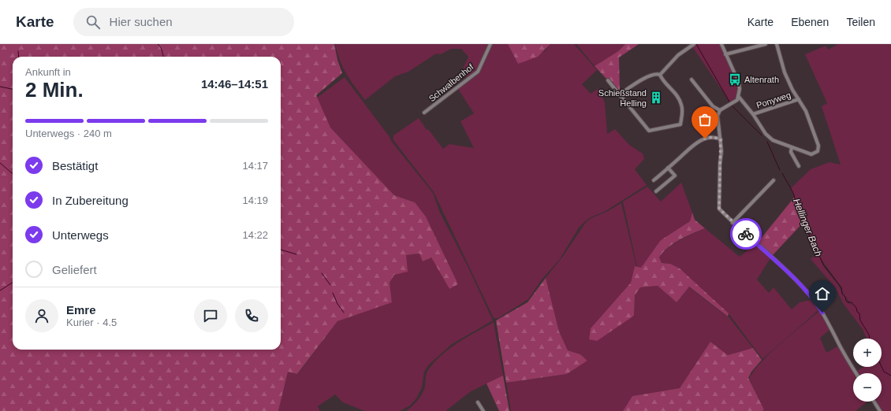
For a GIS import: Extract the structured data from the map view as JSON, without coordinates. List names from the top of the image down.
{
  "streets": {
    "street": ["Schwalbenhof", "Ponyweg"]
  },
  "water": ["Hellinger Bach"],
  "places": {
    "bus stop": ["Altenrath"],
    "building": ["Schießstand Helling"]
  },
  "page": {
    "header": "Karte",
    "search": "Hier suchen",
    "nav": ["Karte", "Ebenen", "Teilen"],
    "heading": ["2 Min.", "Ankunft in", "14:46–14:51"],
    "panel": ["Emre", "Kurier · 4.5"],
    "bar": "Unterwegs · 240 m",
    "list": [
      ["Bestätigt", "14:17"],
      ["In Zubereitung", "14:19"],
      ["Unterwegs", "14:22"],
      "Geliefert"
    ],
    "map_buttons": ["+", "−"]
  }
}
